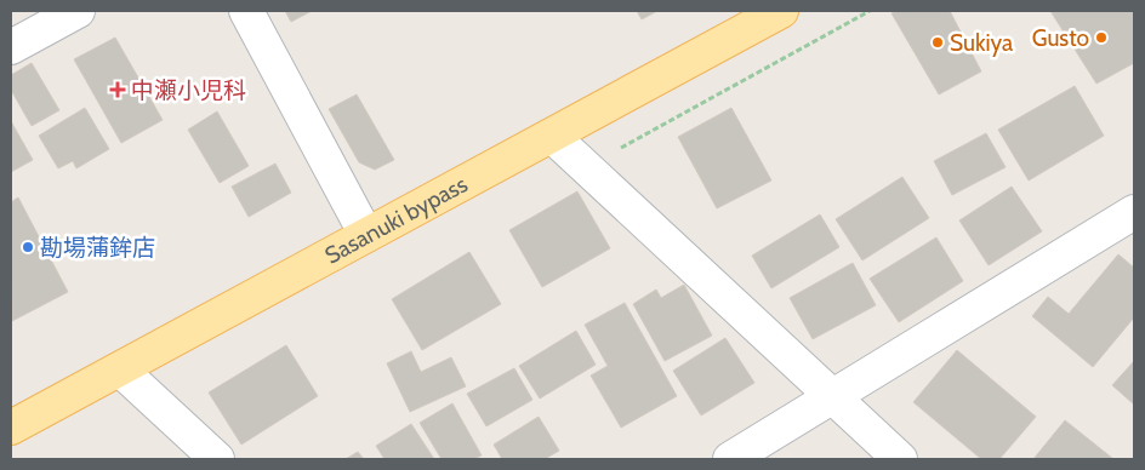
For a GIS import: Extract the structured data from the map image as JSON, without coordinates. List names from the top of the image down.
{
  "streets": {
    "main road": ["Sasanuki bypass"]
  },
  "places": {
    "other": ["Gusto", "Sukiya", "勘場蒲鉾店"],
    "health": ["中瀬小児科"]
  }
}
